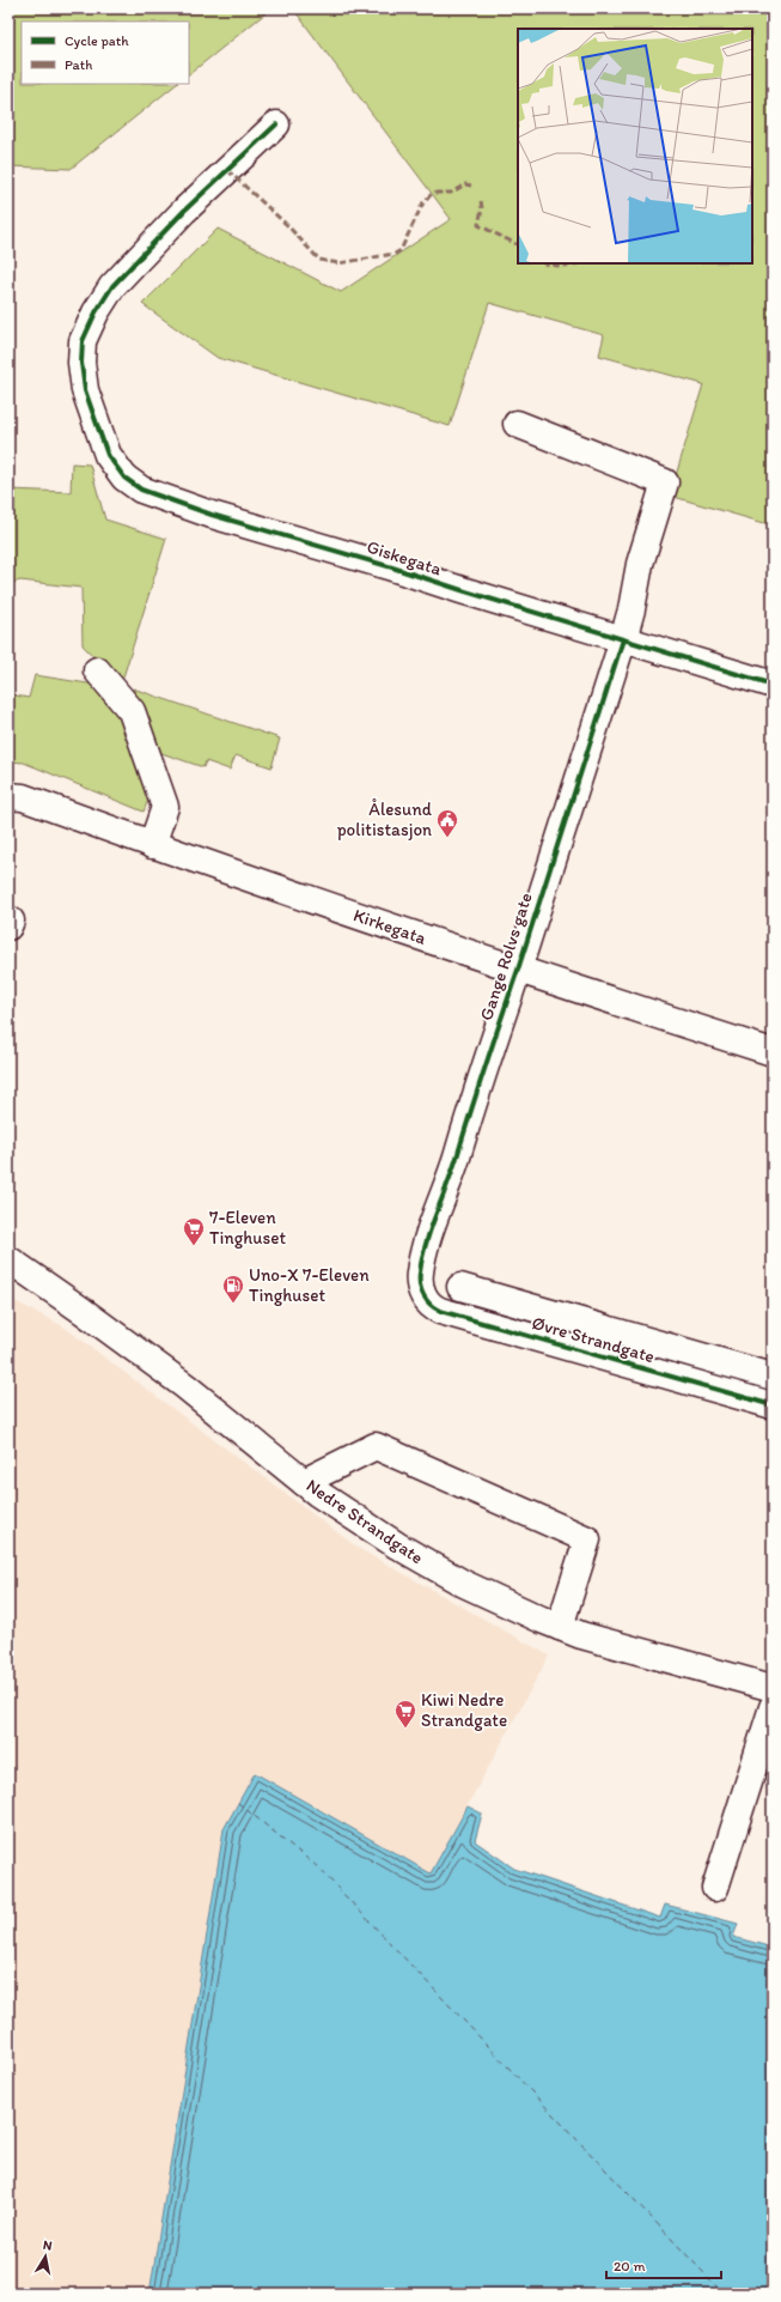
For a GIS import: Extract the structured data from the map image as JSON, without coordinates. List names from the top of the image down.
{
  "streets": {
    "main road": [
      "Giskegata",
      "Kirkegata",
      "Gange Rolvs gate",
      "Øvre Strandgate",
      "Nedre Strandgate"
    ]
  },
  "crossings": [
    ["Giskegata", "Gange Rolvs gate"],
    ["Kirkegata", "Gange Rolvs gate"],
    ["Gange Rolvs gate", "Øvre Strandgate"]
  ],
  "places": {
    "public building": ["Ålesund politistasjon"],
    "supermarket": ["7-Eleven Tinghuset", "Kiwi Nedre Strandgate"],
    "fuel station": ["Uno-X 7-Eleven Tinghuset"]
  },
  "legend": ["Cycle path", "Path"],
  "scale_bar": "20 m",
  "north": "top"
}
